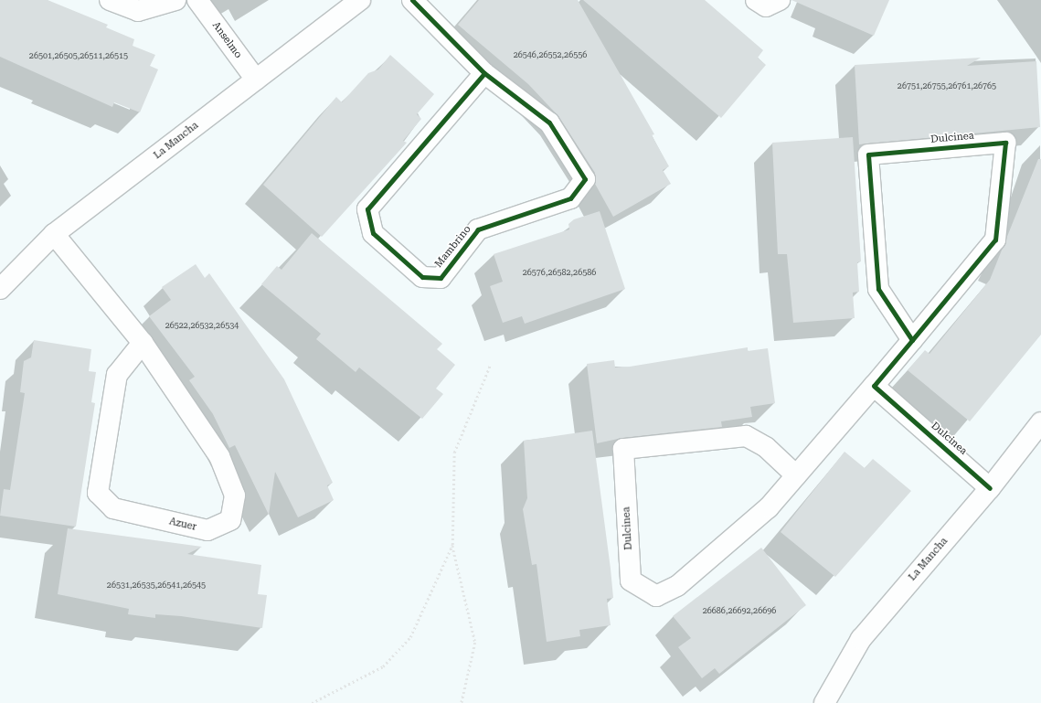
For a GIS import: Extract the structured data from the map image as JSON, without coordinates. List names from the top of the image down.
{
  "streets": {
    "street": [
      "Anselmo",
      "Dulcinea",
      "La Mancha",
      "Mambrino",
      "Azuer"
    ]
  },
  "crossings": [
    ["Anselmo", "La Mancha"],
    ["Dulcinea", "La Mancha"],
    ["La Mancha", "Azuer"]
  ],
  "house_numbers": [
    "26546,26552,26556",
    "26501,26505,26511,26515",
    "26751,26755,26761,26765",
    "26576,26582,26586",
    "26522,26532,26534",
    "26531,26535,26541,26545",
    "26686,26692,26696"
  ]
}
